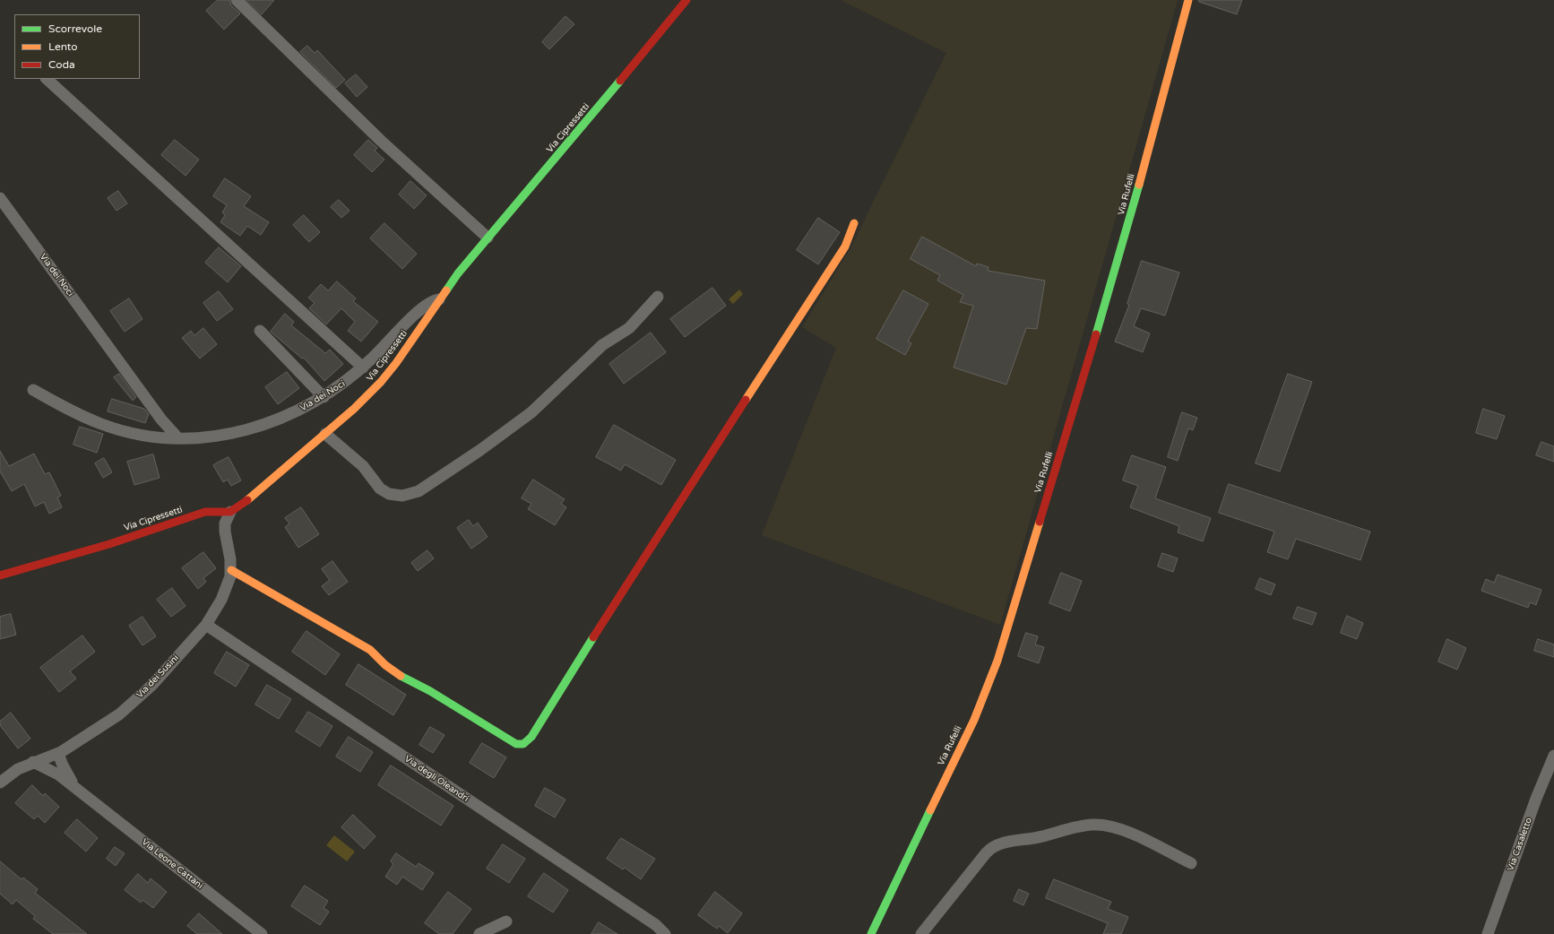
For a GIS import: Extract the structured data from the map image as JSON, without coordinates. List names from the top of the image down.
{
  "streets": {
    "street": [
      "Via Cipressetti",
      "Via Rufelli",
      "Via dei Noci",
      "Via dei Susini",
      "Via degli Oleandri",
      "Via Casaletto",
      "Via Leone Cattani"
    ]
  },
  "crossings": [
    ["Via Cipressetti", "Via dei Noci"],
    ["Via Cipressetti", "Via dei Susini"],
    ["Via dei Susini", "Via degli Oleandri"],
    ["Via dei Susini", "Via Leone Cattani"]
  ],
  "legend": ["Scorrevole", "Lento", "Coda"]
}
